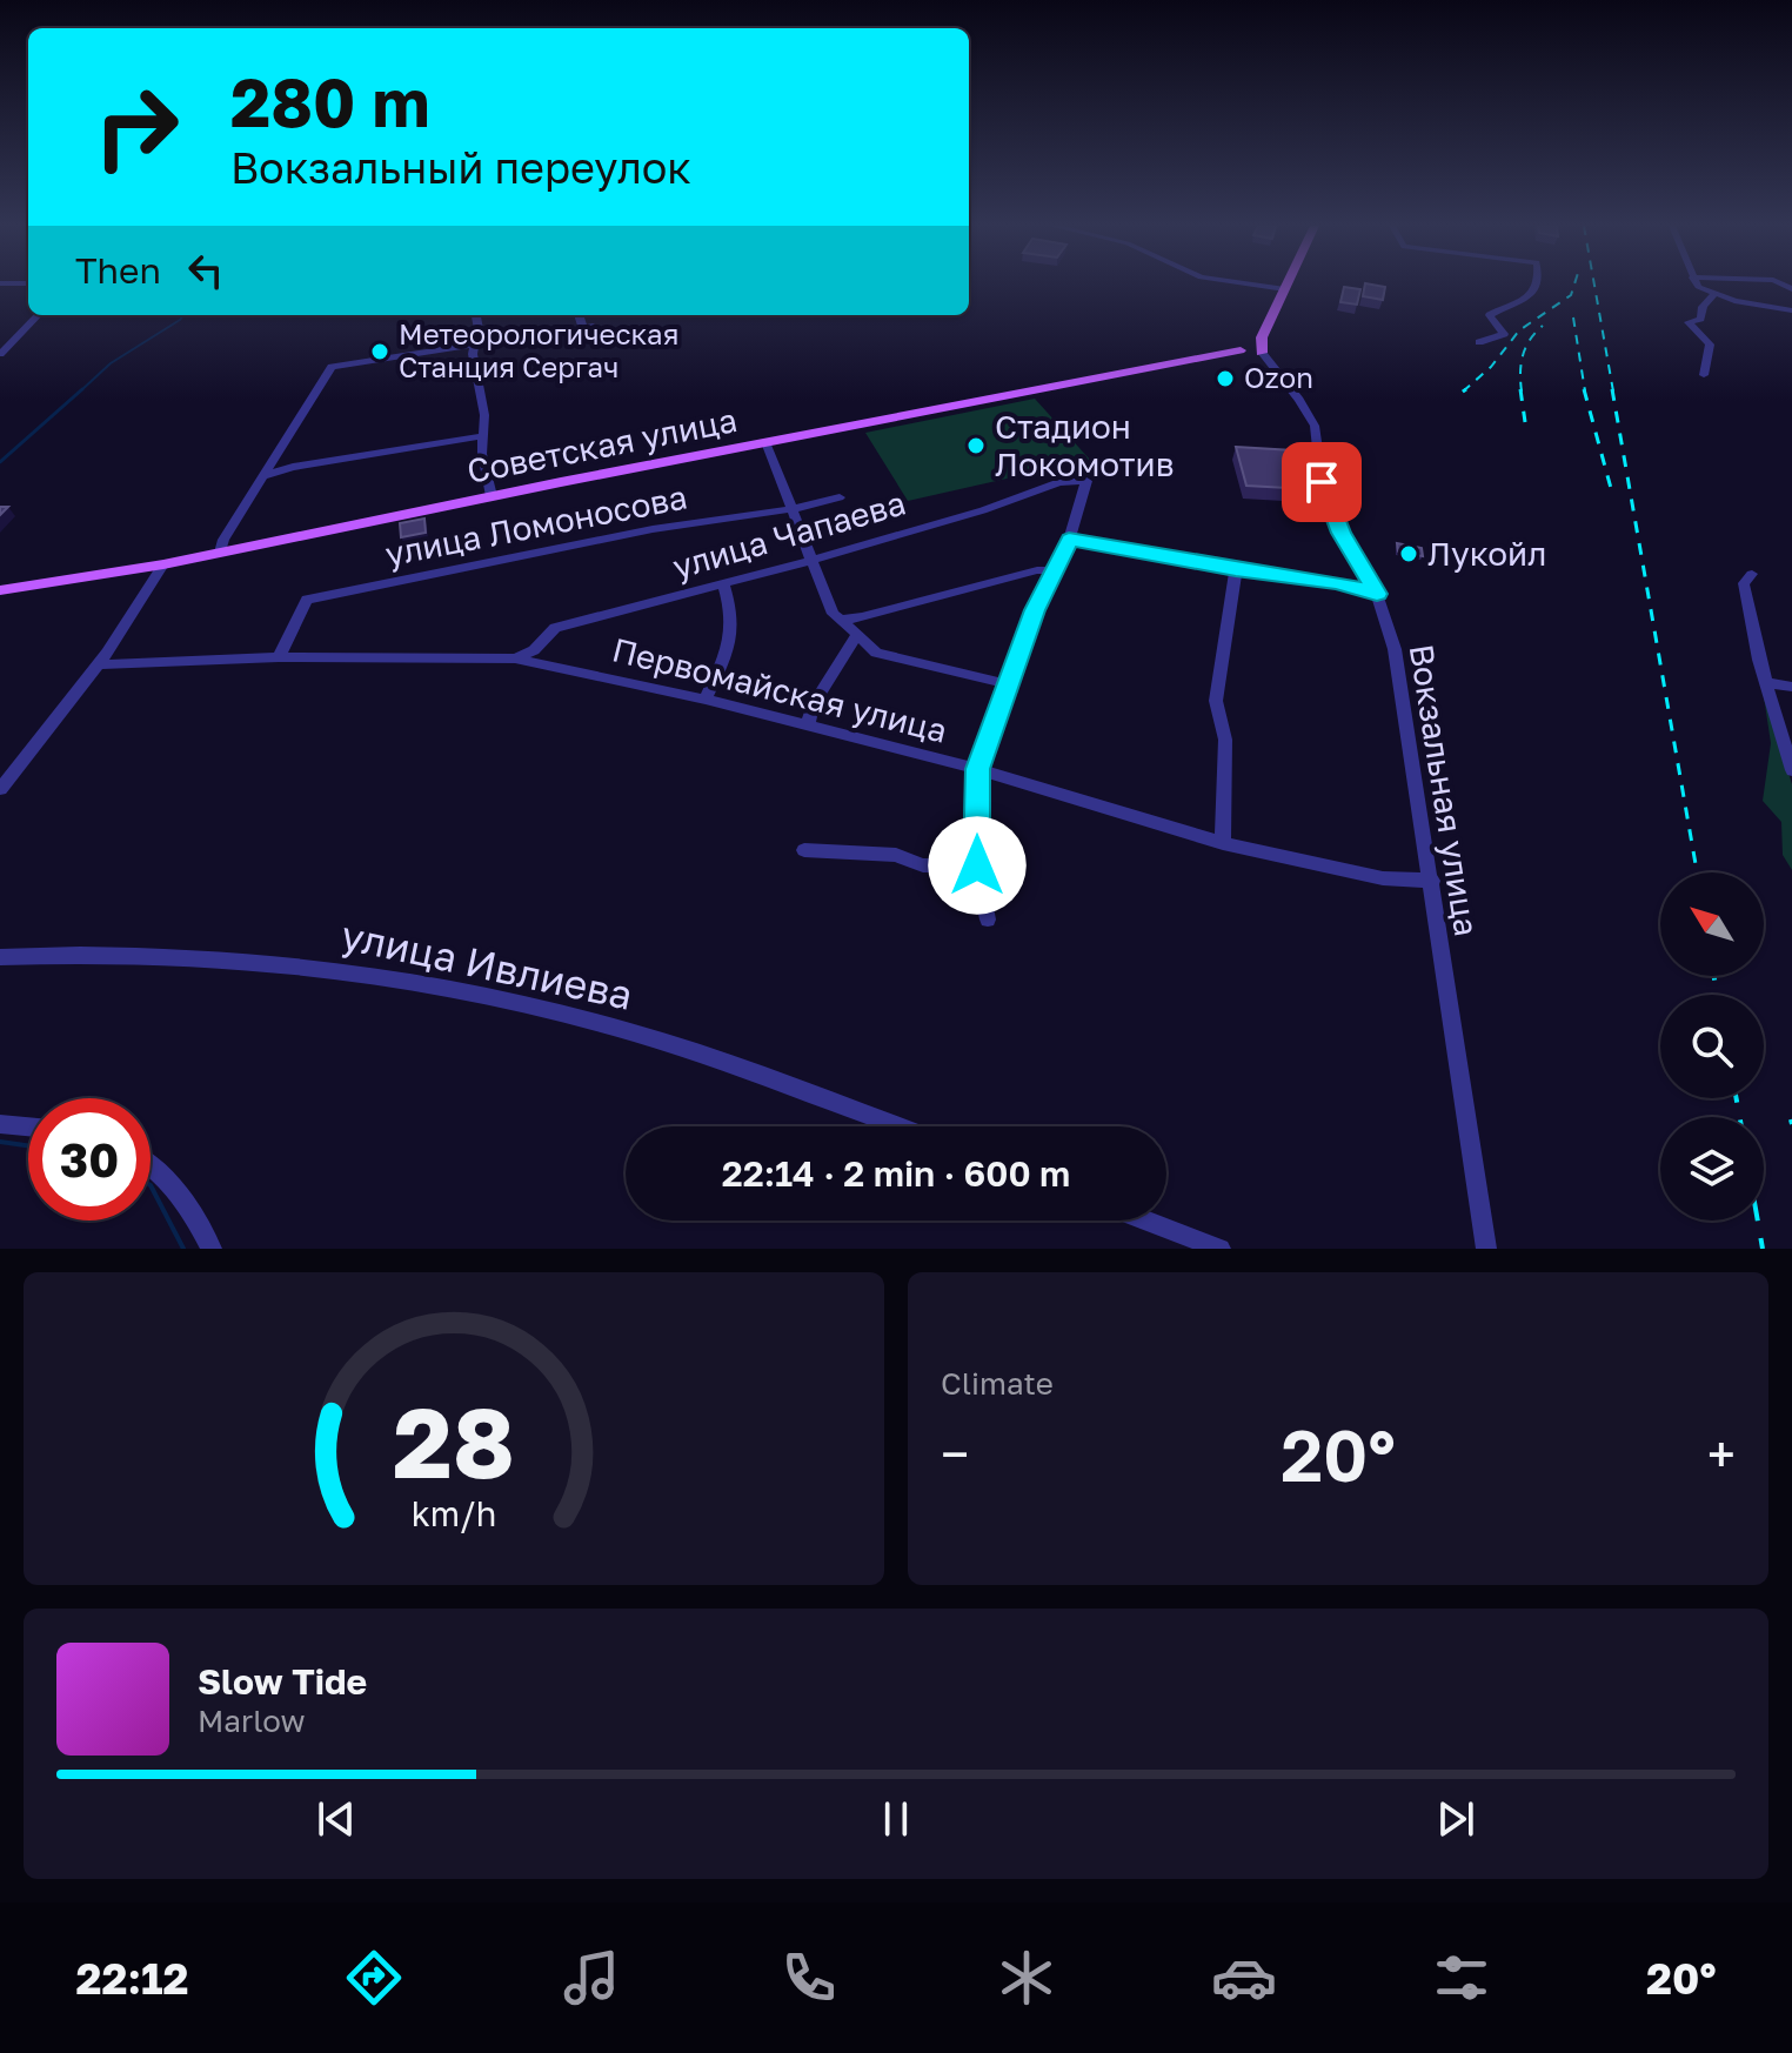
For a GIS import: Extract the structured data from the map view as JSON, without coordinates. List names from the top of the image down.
{
  "streets": {
    "main road": ["Советская улица"],
    "street": [
      "улица Ломоносова",
      "улица Чапаева",
      "Первомайская улица",
      "Вокзальная улица",
      "улица Ивлиева"
    ]
  },
  "crossings": [
    ["Советская улица", "Вокзальная улица"],
    ["улица Ломоносова", "Первомайская улица"],
    ["улица Чапаева", "Первомайская улица"],
    ["Первомайская улица", "Вокзальная улица"]
  ],
  "places": [
    "Метеорологическая Станция Сергач",
    "Ozon",
    "Стадион Локомотив",
    "Лукойл"
  ],
  "north": "top left",
  "page": {
    "turn": ["280 m", "Вокзальный переулок"],
    "then": "Then",
    "limit": "30",
    "trip": "22:14 · 2 min · 600 m",
    "tile": "Climate",
    "heat": ["−", "20°", "+"],
    "song": ["Slow Tide", "Marlow"],
    "tabs": ["22:12", "20°"],
    "gauge": ["28", "km/h"]
  }
}
